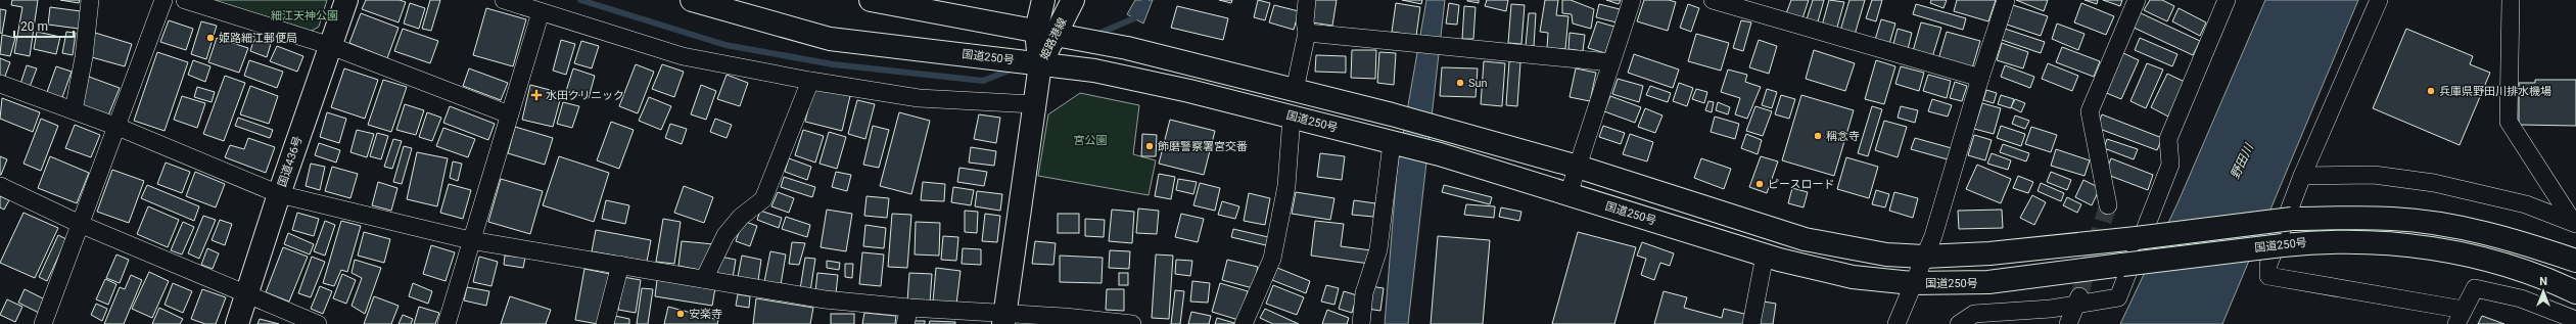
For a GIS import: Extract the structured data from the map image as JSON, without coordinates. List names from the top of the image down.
{
  "streets": {
    "main road": ["姫路港線", "国道250号", "国道436号"]
  },
  "crossings": [
    ["姫路港線", "国道250号"]
  ],
  "water": ["野田川"],
  "parks": ["細江天神公園", "宮公園"],
  "places": {
    "other": [
      "姫路細江郵便局",
      "Sun",
      "兵庫県野田川排水機場",
      "稱念寺",
      "飾磨警察署宮交番",
      "ピースロード",
      "安楽寺"
    ],
    "health": ["水田クリニック"]
  },
  "scale_bar": "20 m",
  "north": "top"
}
